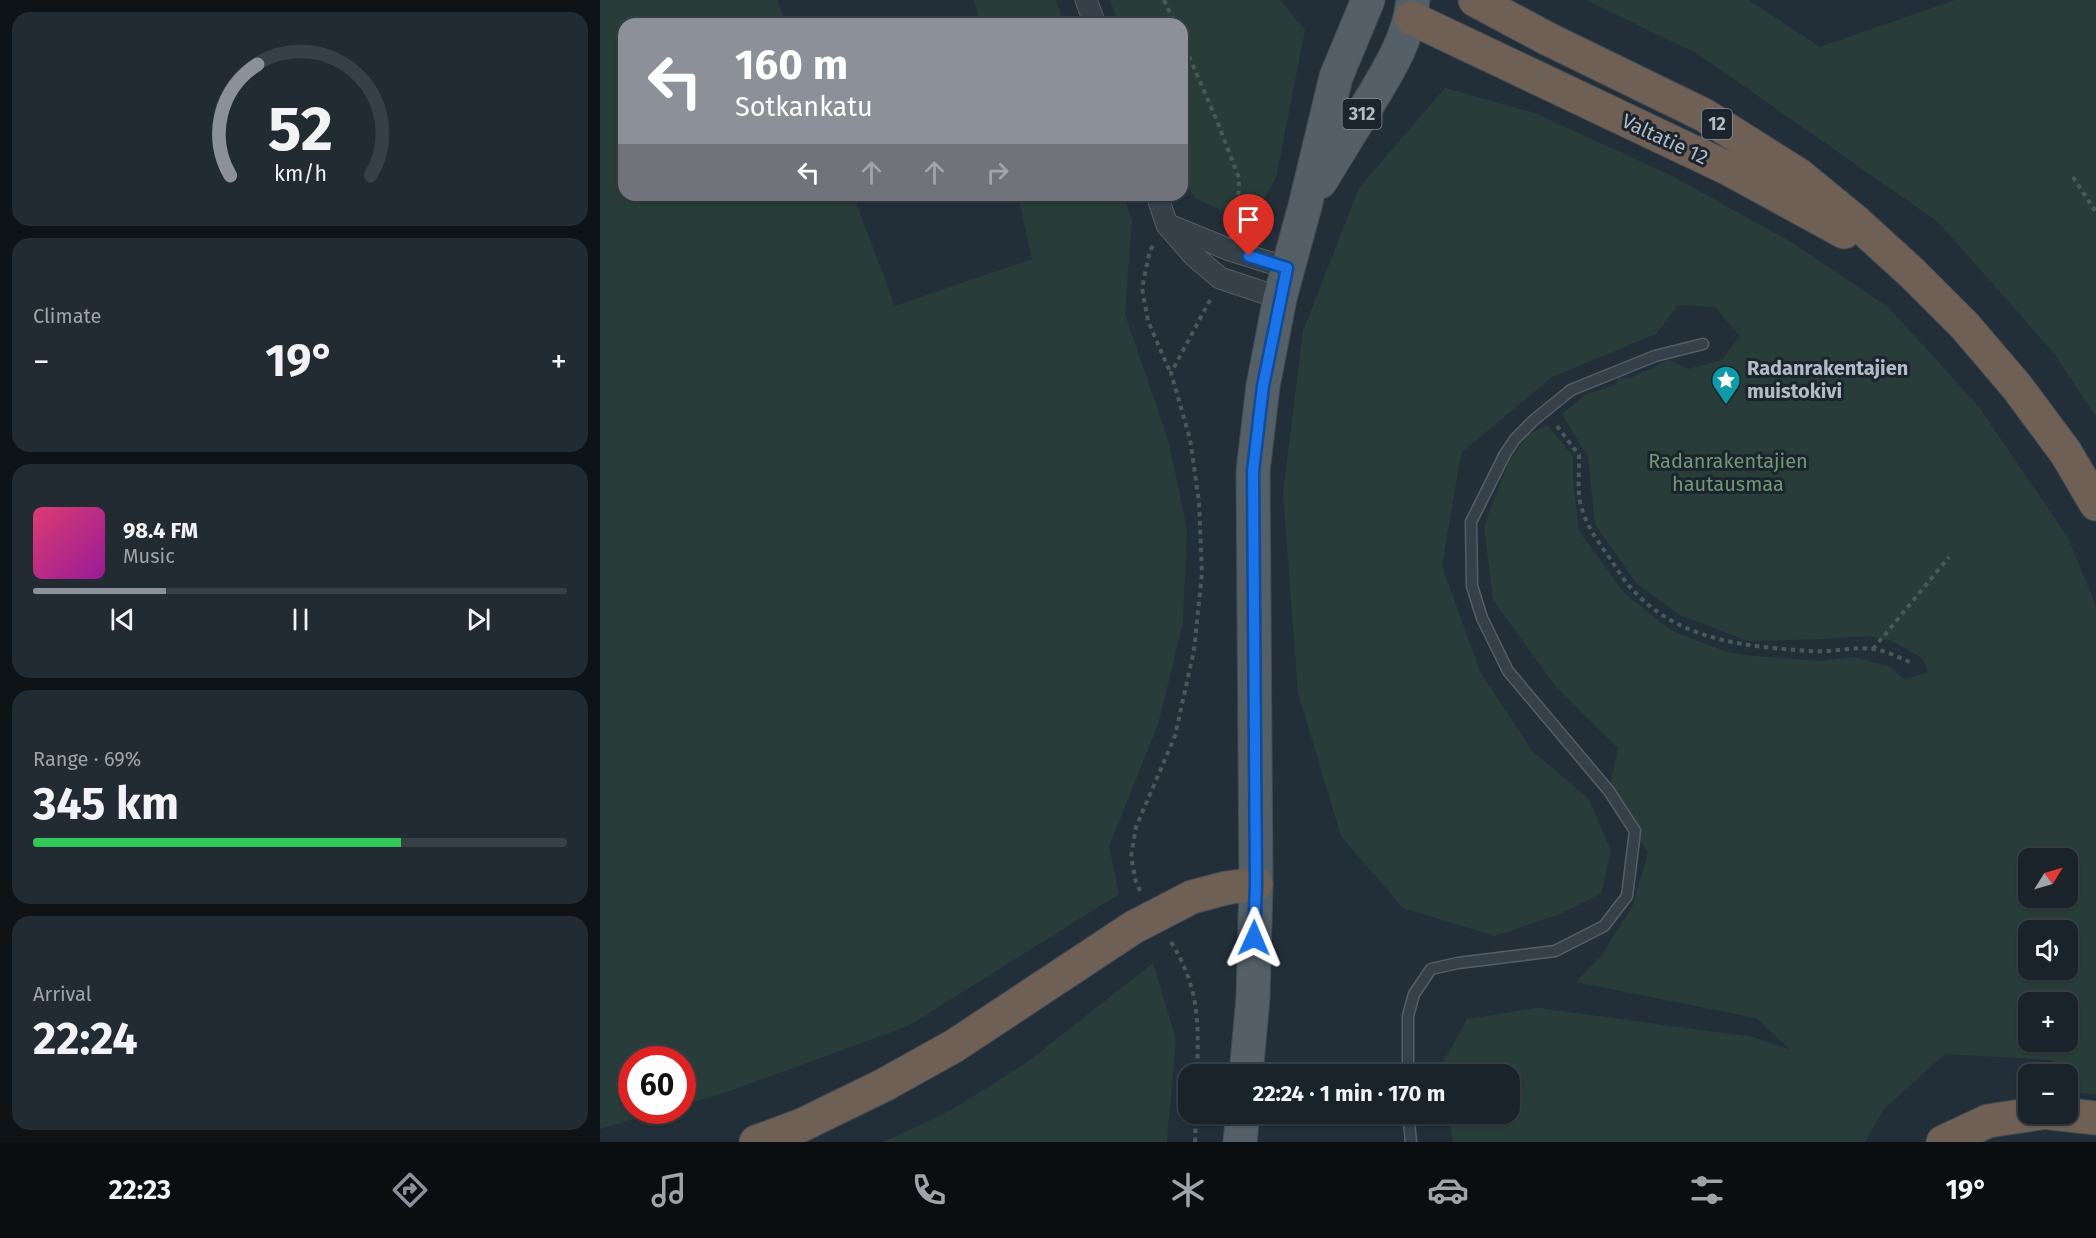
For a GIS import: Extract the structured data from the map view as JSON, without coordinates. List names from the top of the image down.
{
  "streets": {
    "highway": ["12", "Valtatie 12"],
    "main road": ["312"]
  },
  "crossings": [
    ["312", "Valtatie 12"]
  ],
  "parks": ["Radanrakentajien hautausmaa"],
  "places": {
    "place": ["Radanrakentajien muistokivi"]
  },
  "north": "top right",
  "page": {
    "turn": ["160 m", "Sotkankatu"],
    "tile": [
      "Climate",
      ["Range · 69%", "345 km"],
      ["Arrival", "22:24"]
    ],
    "heat": ["−", "19°", "+"],
    "song": ["98.4 FM", "Music"],
    "map_buttons": ["+", "−"],
    "limit": "60",
    "trip": "22:24 · 1 min · 170 m",
    "tabs": ["22:23", "19°"],
    "gauge": ["52", "km/h"]
  }
}
